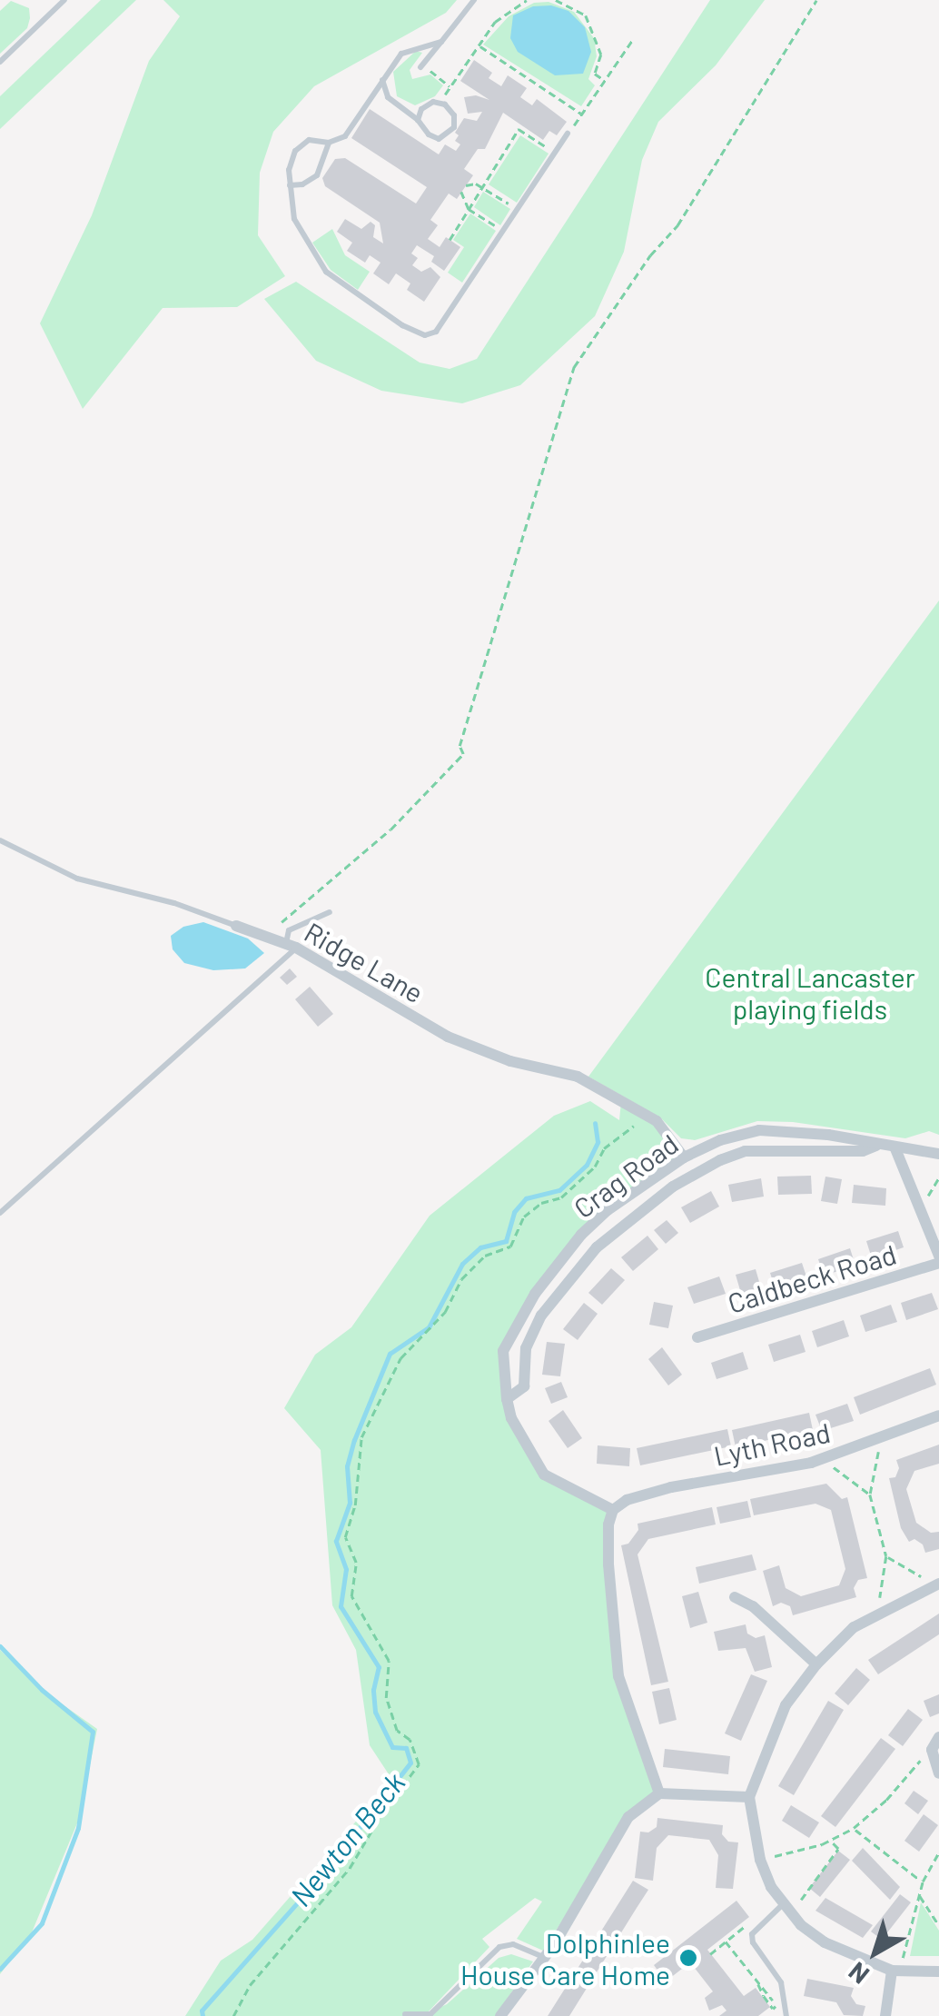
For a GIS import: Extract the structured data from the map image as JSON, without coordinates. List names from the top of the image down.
{
  "streets": {
    "street": [
      "Ridge Lane",
      "Crag Road",
      "Caldbeck Road",
      "Lyth Road"
    ]
  },
  "crossings": [
    ["Ridge Lane", "Crag Road"],
    ["Crag Road", "Lyth Road"]
  ],
  "water": ["Newton Beck"],
  "parks": ["Central Lancaster playing fields"],
  "places": ["Dolphinlee House Care Home"],
  "north": "bottom left"
}
